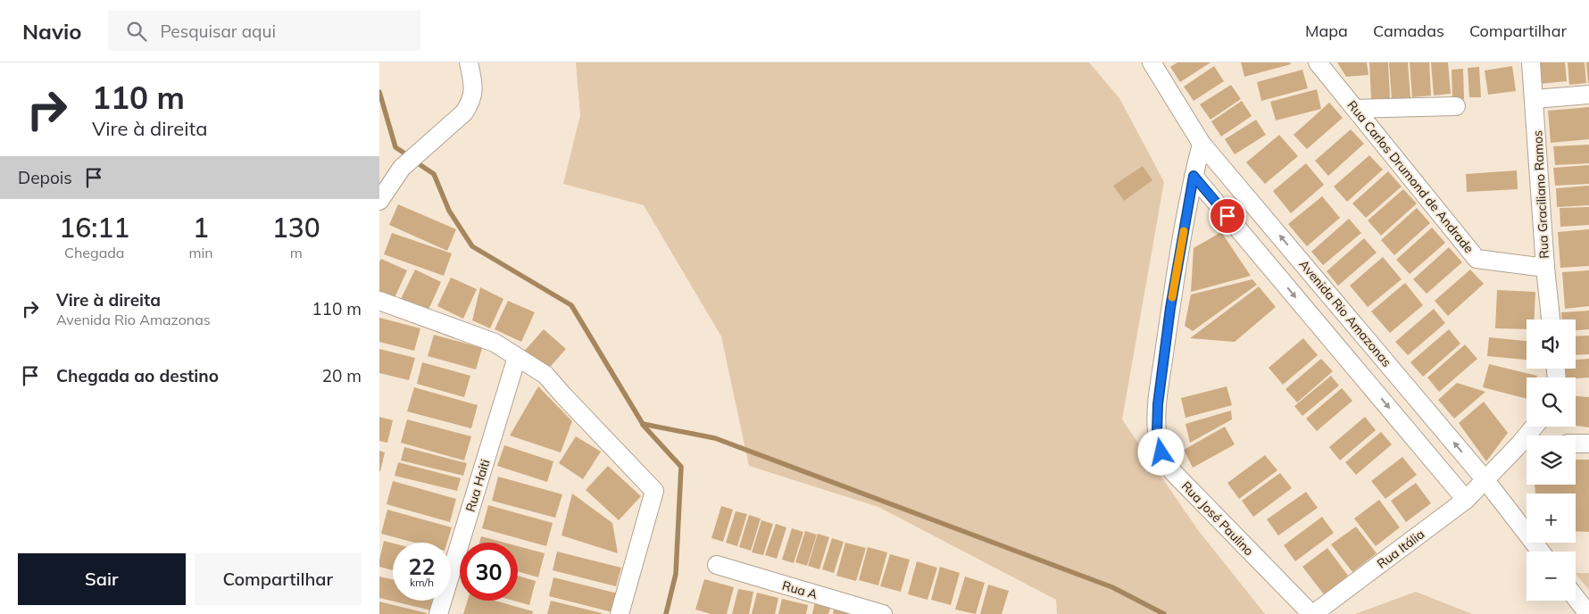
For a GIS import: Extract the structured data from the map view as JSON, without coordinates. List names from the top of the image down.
{
  "streets": {
    "street": [
      "Rua Carlos Drumond de Andrade",
      "Rua Graciliano Ramos",
      "Avenida Rio Amazonas",
      "Rua Haiti",
      "Rua José Paulino",
      "Rua Itália",
      "Rua A"
    ]
  },
  "crossings": [
    ["Rua Carlos Drumond de Andrade", "Rua Graciliano Ramos"],
    ["Avenida Rio Amazonas", "Rua José Paulino"],
    ["Avenida Rio Amazonas", "Rua Itália"],
    ["Rua José Paulino", "Rua Itália"]
  ],
  "page": {
    "header": "Navio",
    "search": "Pesquisar aqui",
    "nav": ["Mapa", "Camadas", "Compartilhar"],
    "turn": ["110 m", "Vire à direita"],
    "then": "Depois",
    "eta": [
      "16:11",
      "Chegada",
      "1",
      "min",
      "130",
      "m"
    ],
    "list": [
      {
        "name": "Vire à direita",
        "note": "Avenida Rio Amazonas",
        "value": "110 m"
      },
      {
        "name": "Chegada ao destino",
        "value": "20 m"
      }
    ],
    "map_buttons": ["+", "−"],
    "speed": "22 km/h",
    "limit": "30",
    "buttons": ["Sair", "Compartilhar"]
  }
}
